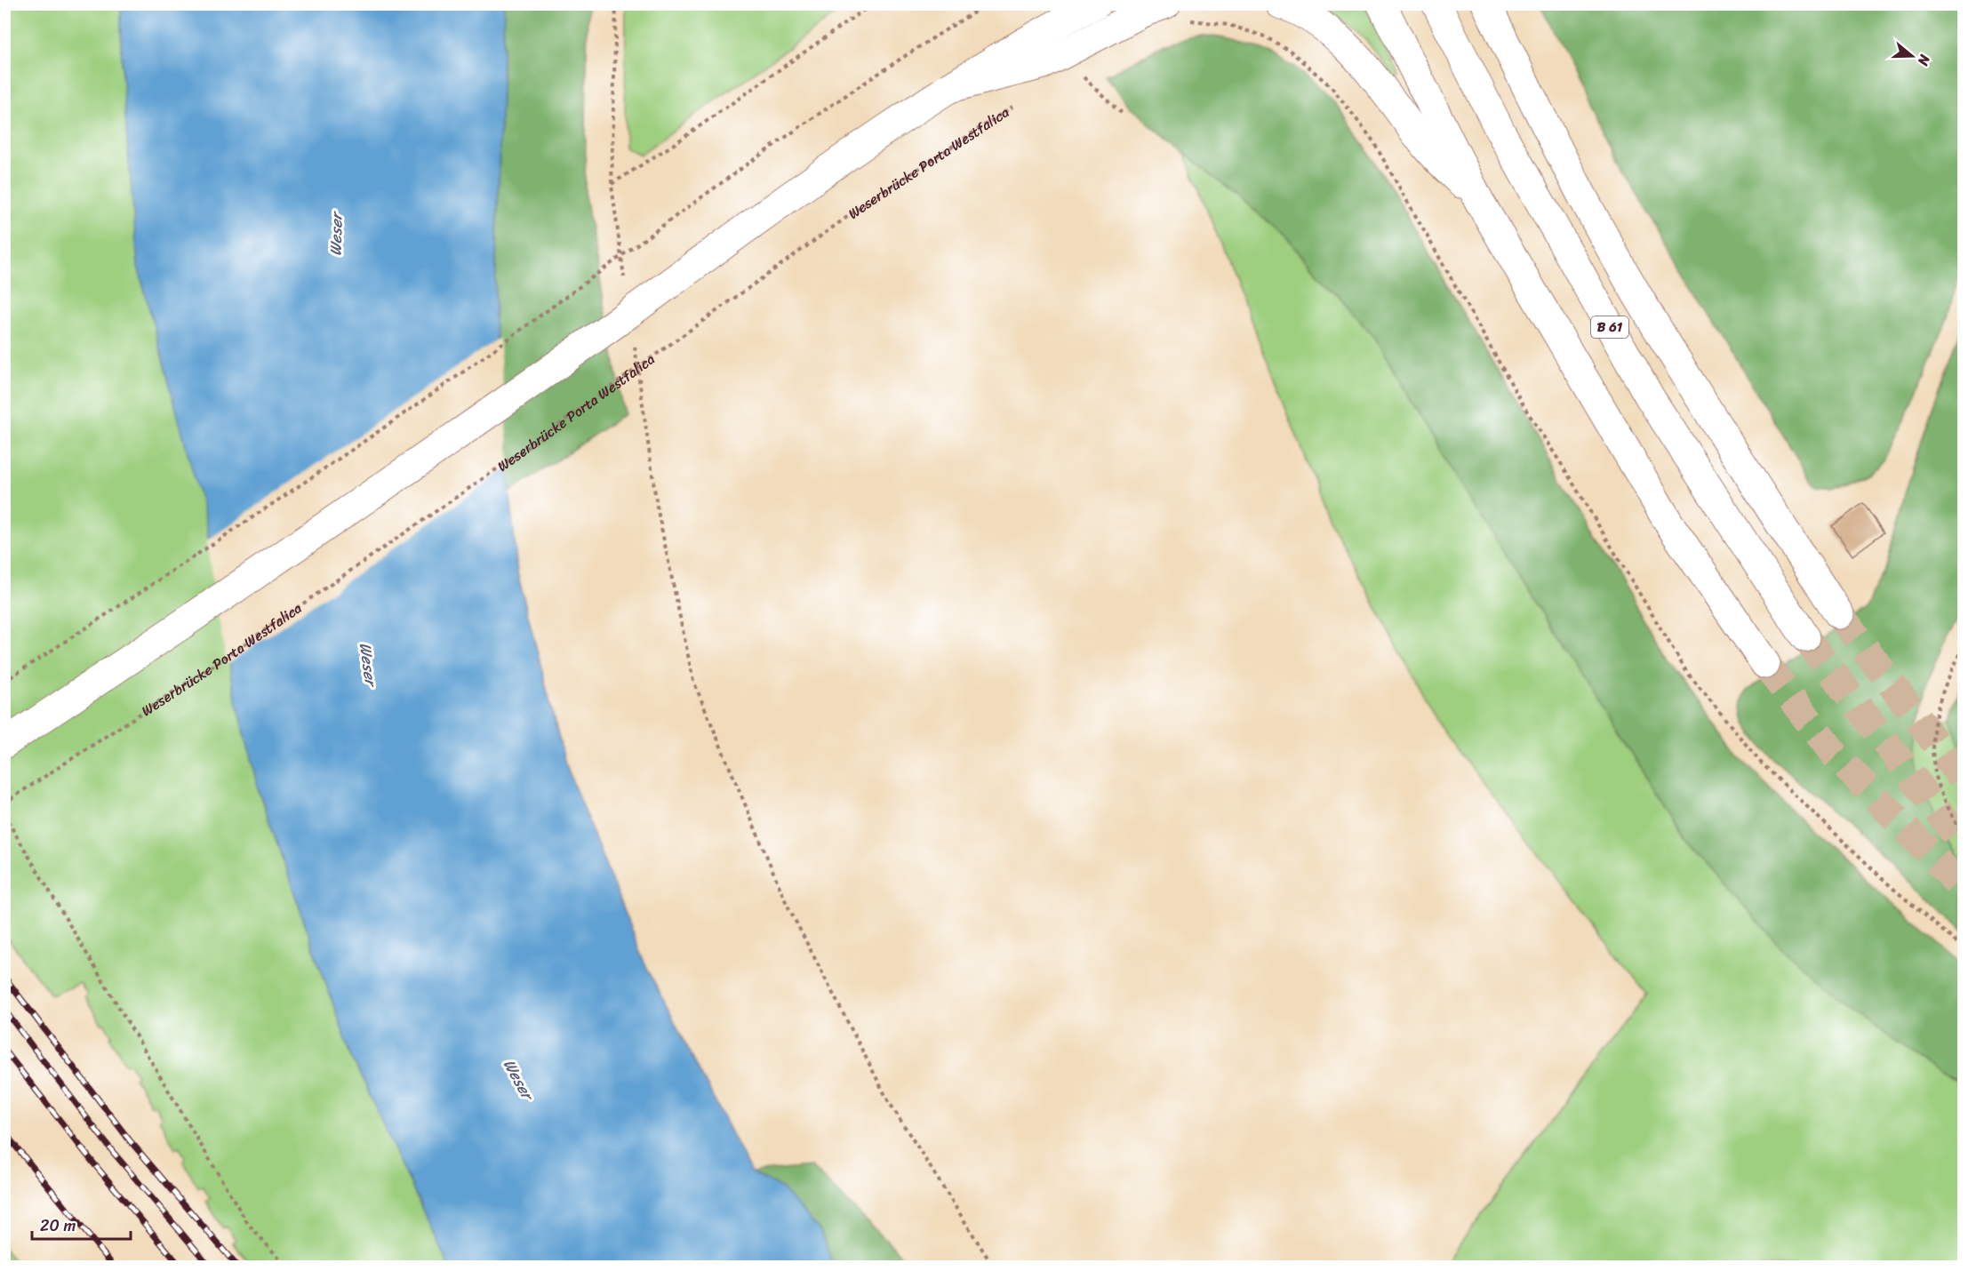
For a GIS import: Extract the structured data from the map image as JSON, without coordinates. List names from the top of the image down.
{
  "streets": {
    "main road": ["B 61"],
    "path": ["Weserbrücke Porta Westfalica"]
  },
  "water": ["Weser"],
  "scale_bar": "20 m",
  "north": "right"
}
